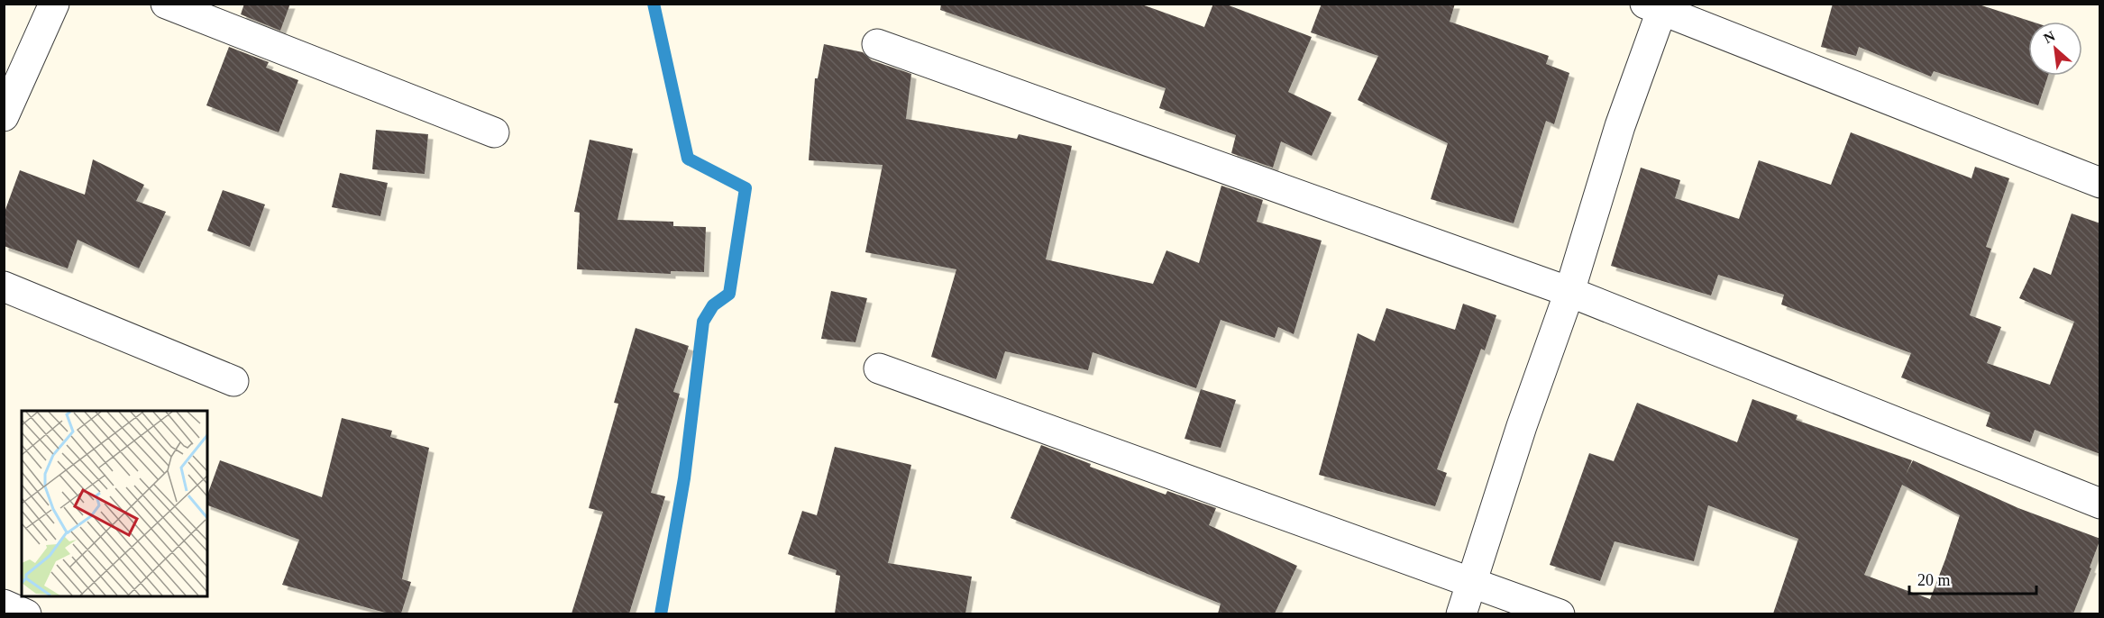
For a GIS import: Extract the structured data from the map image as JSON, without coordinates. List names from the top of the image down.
{
  "scale_bar": "20 m",
  "north": "top left"
}
